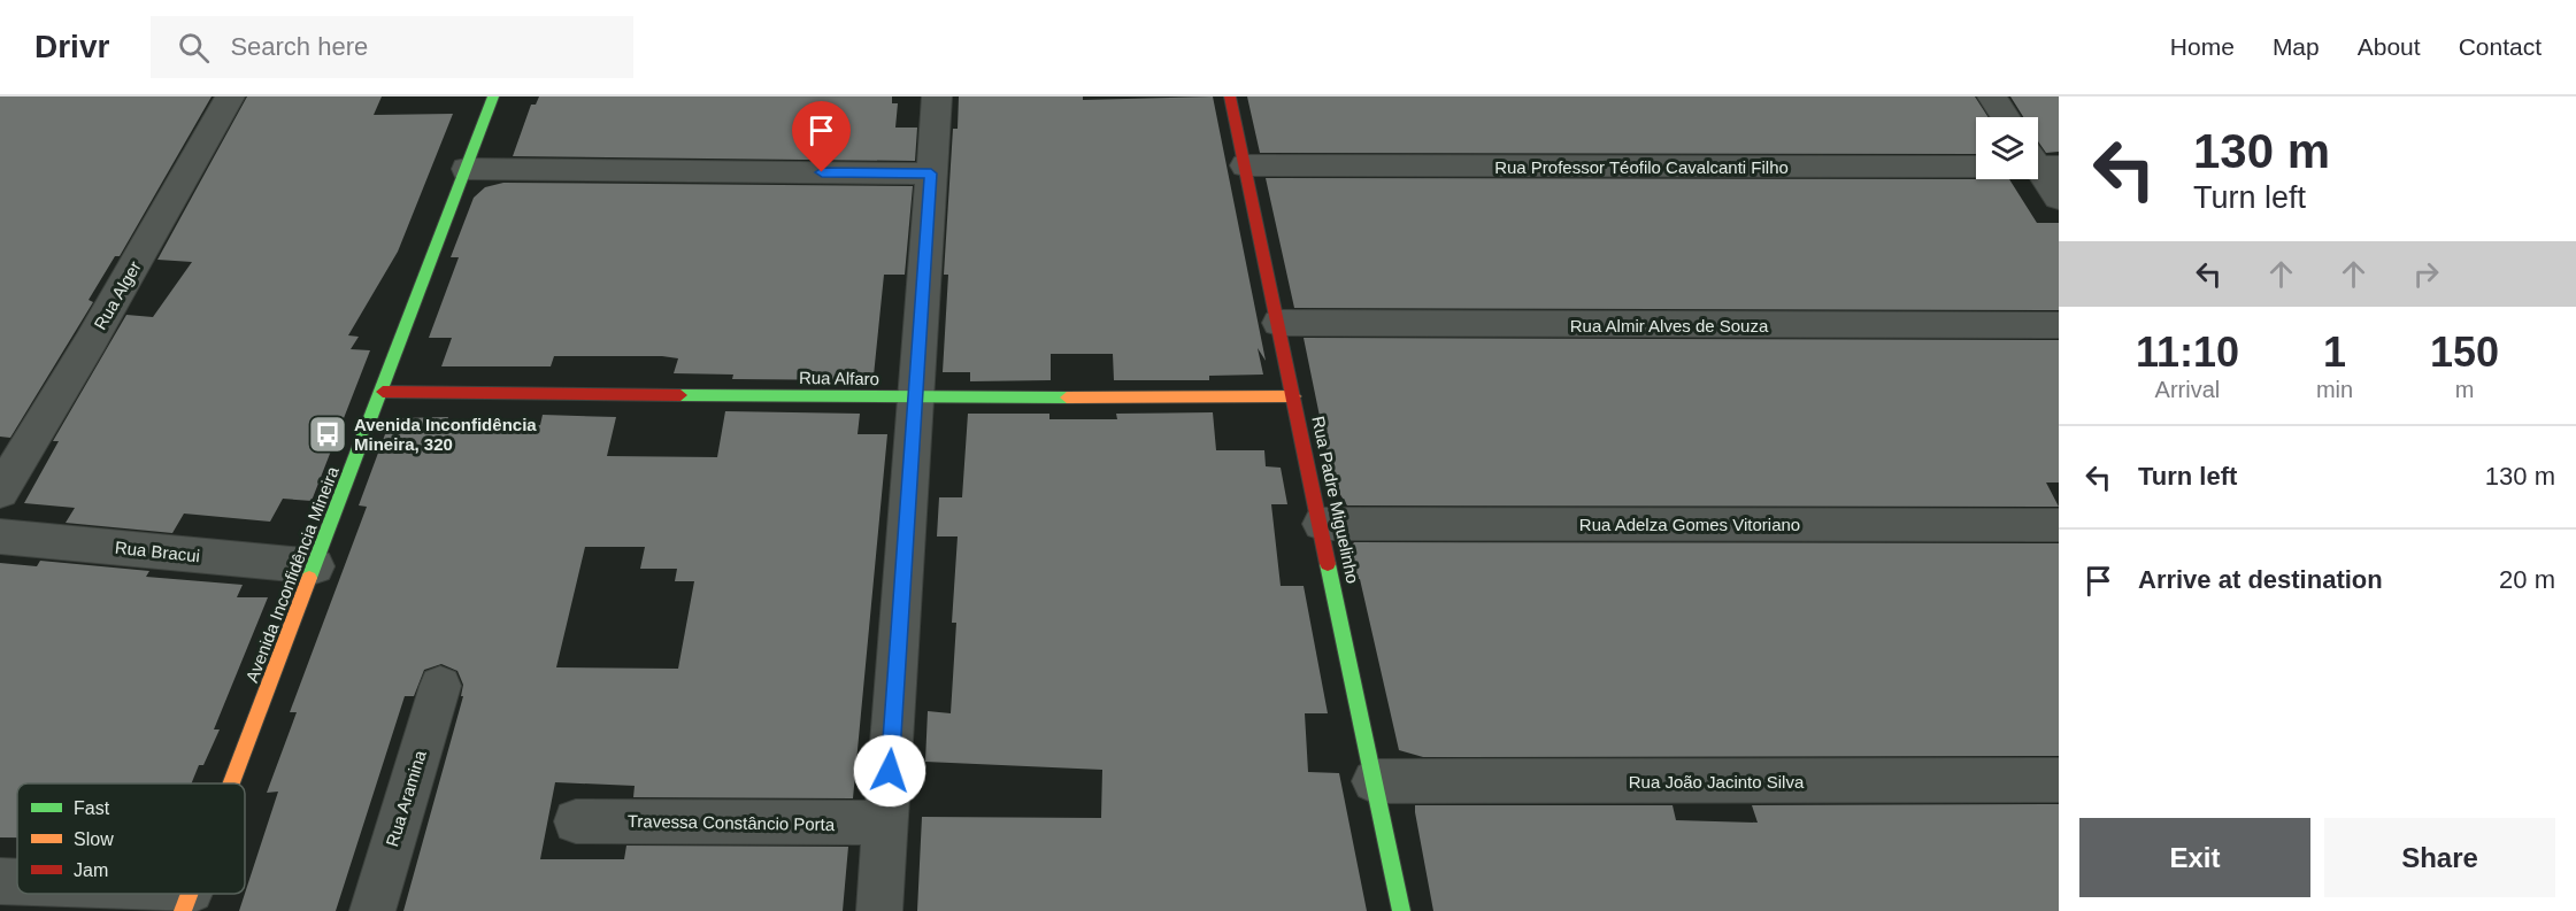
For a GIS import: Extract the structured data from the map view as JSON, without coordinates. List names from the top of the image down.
{
  "streets": {
    "street": [
      "Rua Professor Téofilo Cavalcanti Filho",
      "Rua Alger",
      "Rua Almir Alves de Souza",
      "Rua Alfaro",
      "Rua Padre Miguelinho",
      "Rua Adelza Gomes Vitoriano",
      "Rua Bracui",
      "Avenida Inconfidência Mineira",
      "Rua João Jacinto Silva",
      "Rua Aramina",
      "Travessa Constâncio Porta"
    ]
  },
  "crossings": [
    ["Rua Professor Téofilo Cavalcanti Filho", "Rua Padre Miguelinho"],
    ["Rua Almir Alves de Souza", "Rua Padre Miguelinho"],
    ["Rua Alfaro", "Rua Padre Miguelinho"],
    ["Rua Alfaro", "Avenida Inconfidência Mineira"],
    ["Rua Padre Miguelinho", "Rua Adelza Gomes Vitoriano"],
    ["Rua Padre Miguelinho", "Rua João Jacinto Silva"],
    ["Rua Bracui", "Avenida Inconfidência Mineira"]
  ],
  "places": {
    "bus stop": ["Avenida Inconfidência Mineira, 320"]
  },
  "legend": ["Fast", "Slow", "Jam"],
  "page": {
    "header": "Drivr",
    "search": "Search here",
    "nav": [
      "Home",
      "Map",
      "About",
      "Contact"
    ],
    "turn": ["130 m", "Turn left"],
    "eta": [
      "11:10",
      "Arrival",
      "1",
      "min",
      "150",
      "m"
    ],
    "list": [
      {
        "name": "Turn left",
        "value": "130 m"
      },
      {
        "name": "Arrive at destination",
        "value": "20 m"
      }
    ],
    "buttons": ["Exit", "Share"]
  }
}
